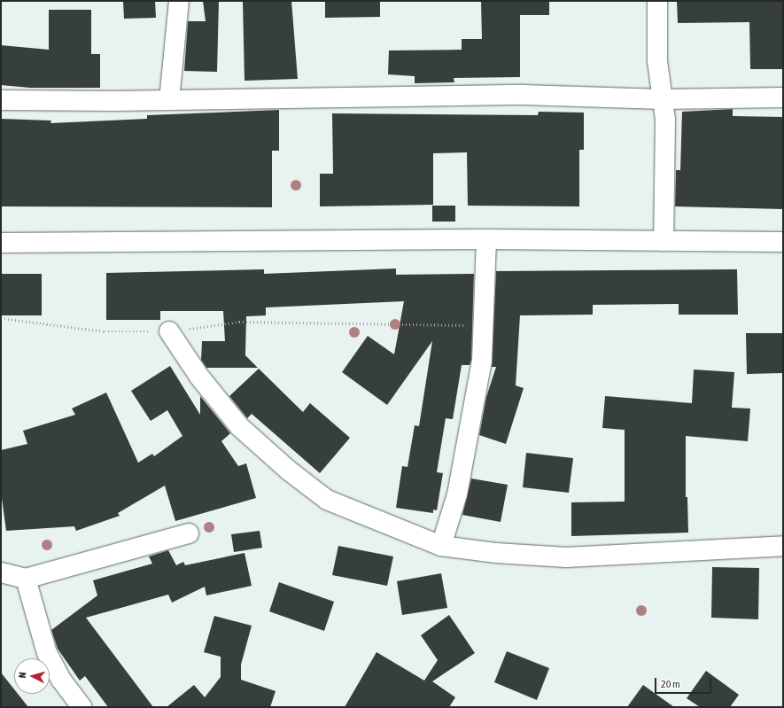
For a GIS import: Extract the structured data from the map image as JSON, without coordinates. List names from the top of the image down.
{
  "scale_bar": "20 m",
  "north": "left"
}
